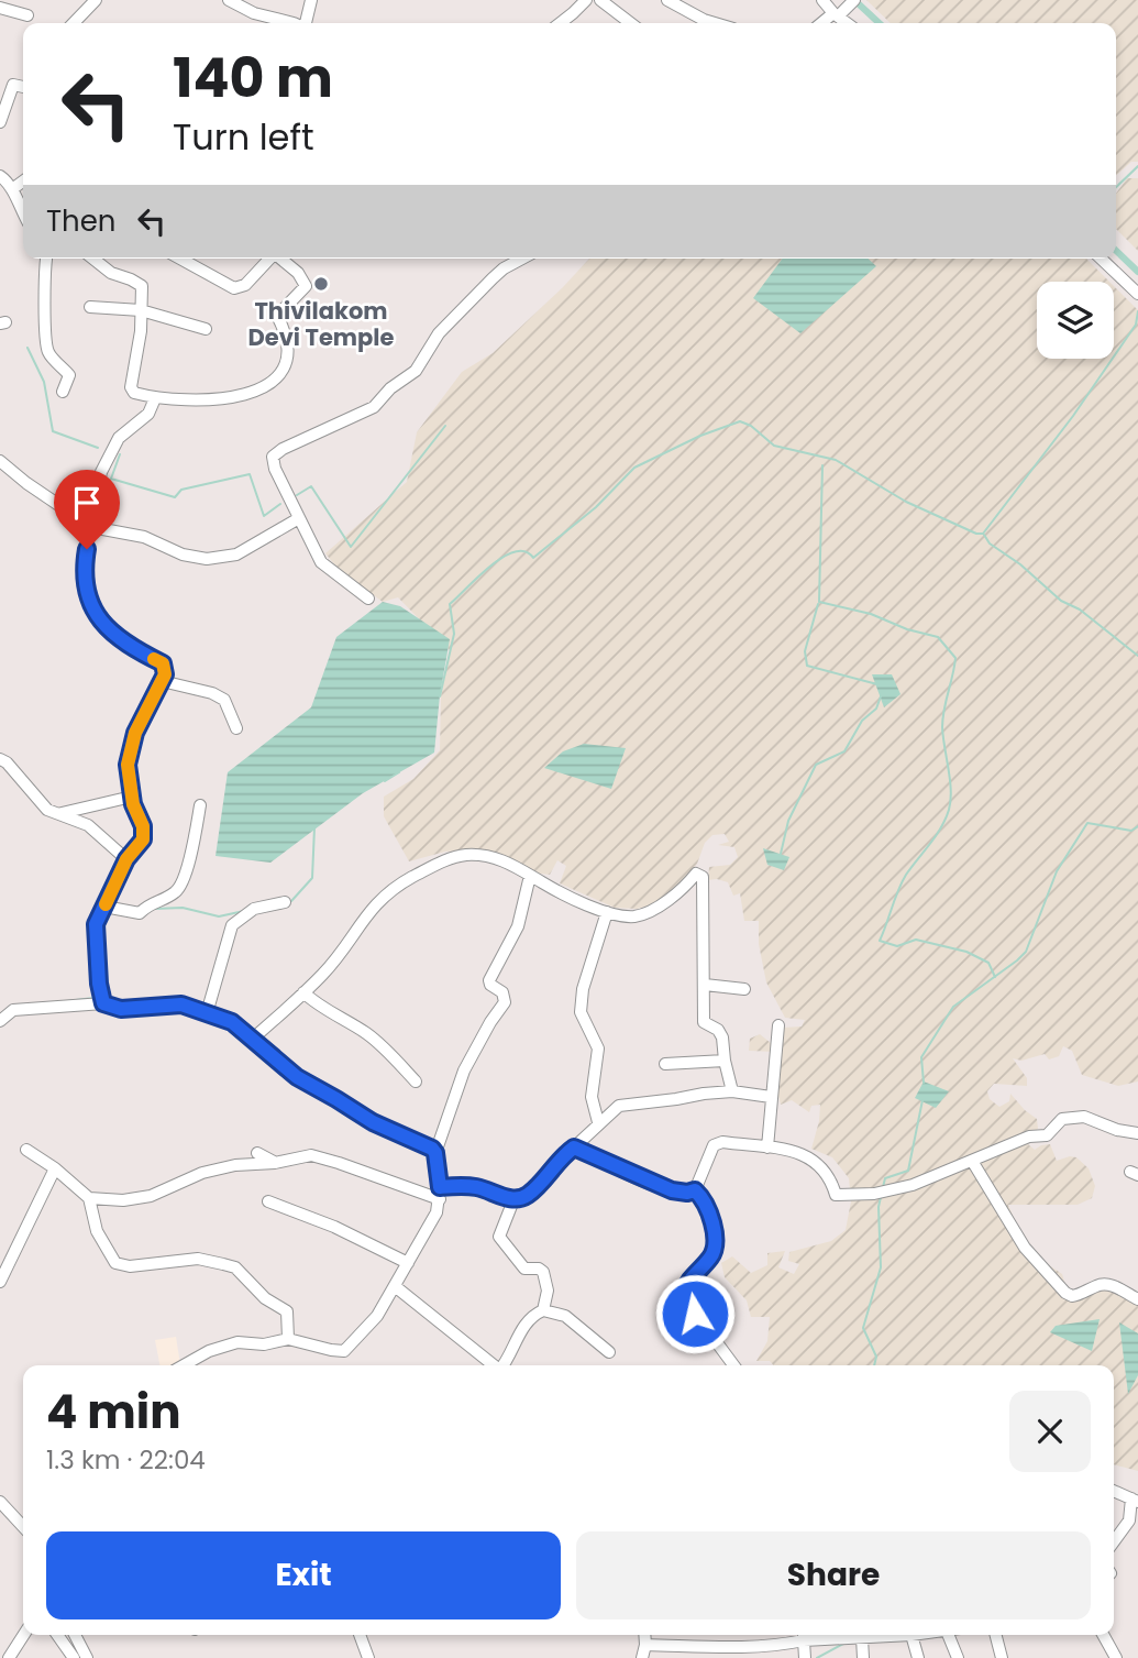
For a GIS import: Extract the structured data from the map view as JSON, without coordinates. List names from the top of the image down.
{
  "places": ["Thivilakom Devi Temple"],
  "page": {
    "turn": ["140 m", "Turn left"],
    "then": "Then",
    "heading": ["4 min", "1.3 km · 22:04"],
    "buttons": ["Exit", "Share"]
  }
}
